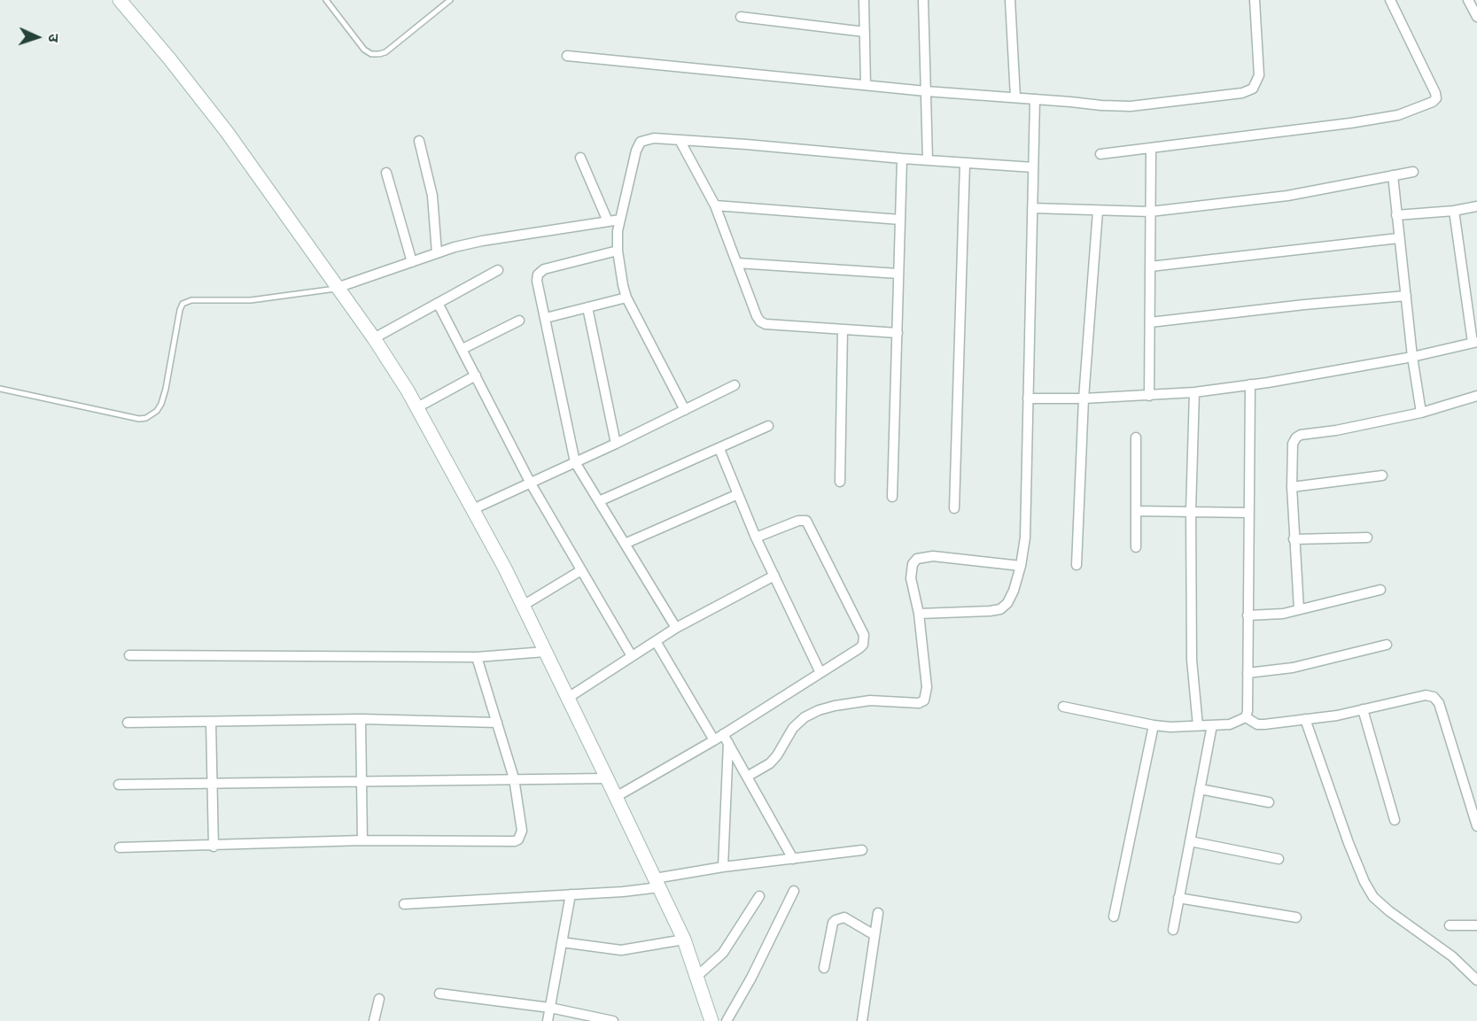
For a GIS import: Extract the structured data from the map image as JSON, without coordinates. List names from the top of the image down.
{
  "north": "right"
}
